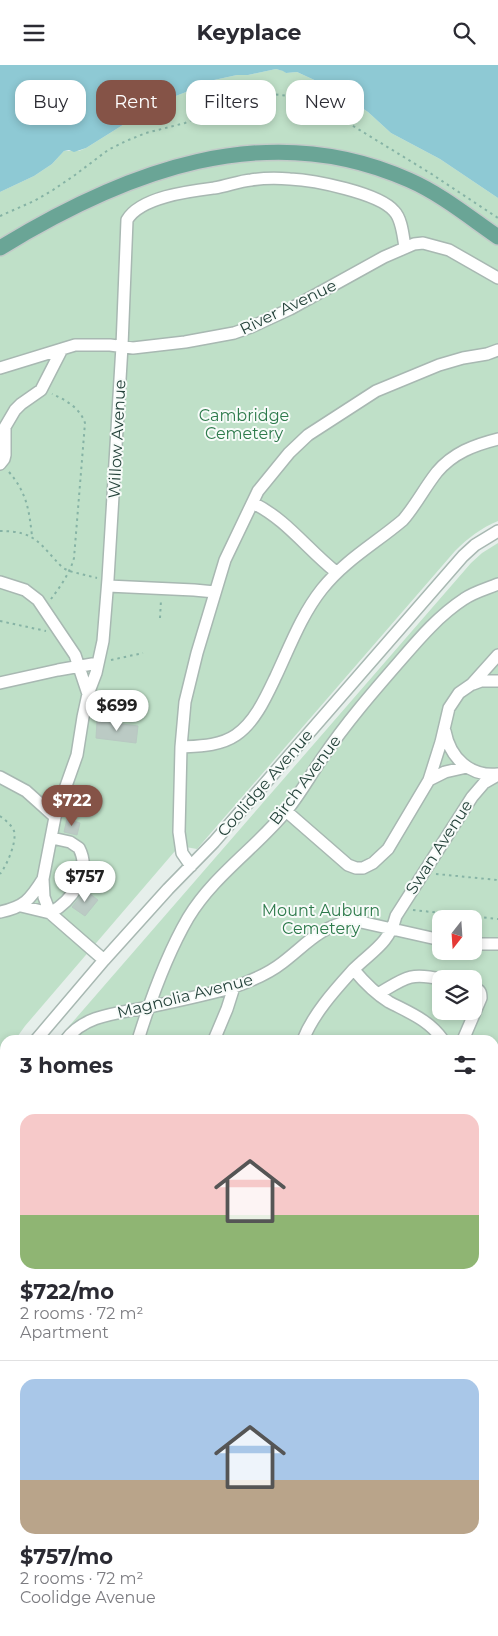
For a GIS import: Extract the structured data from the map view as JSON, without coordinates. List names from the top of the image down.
{
  "streets": {
    "street": [
      "River Avenue",
      "Willow Avenue",
      "Birch Avenue",
      "Coolidge Avenue",
      "Swan Avenue",
      "Magnolia Avenue"
    ]
  },
  "crossings": [
    ["River Avenue", "Willow Avenue"],
    ["Birch Avenue", "Magnolia Avenue"],
    ["Swan Avenue", "Magnolia Avenue"]
  ],
  "parks": ["Cambridge Cemetery", "Mount Auburn Cemetery"],
  "north": "bottom",
  "page": {
    "header": "Keyplace",
    "chip": [
      "Buy",
      "Rent",
      "Filters",
      "New"
    ],
    "price": ["$699", "$722", "$757"],
    "heading": "3 homes",
    "list": [
      {
        "name": "$722/mo",
        "note": "2 rooms · 72 m² · Apartment"
      },
      {
        "name": "$757/mo",
        "note": "2 rooms · 72 m² · Coolidge Avenue"
      }
    ]
  }
}
